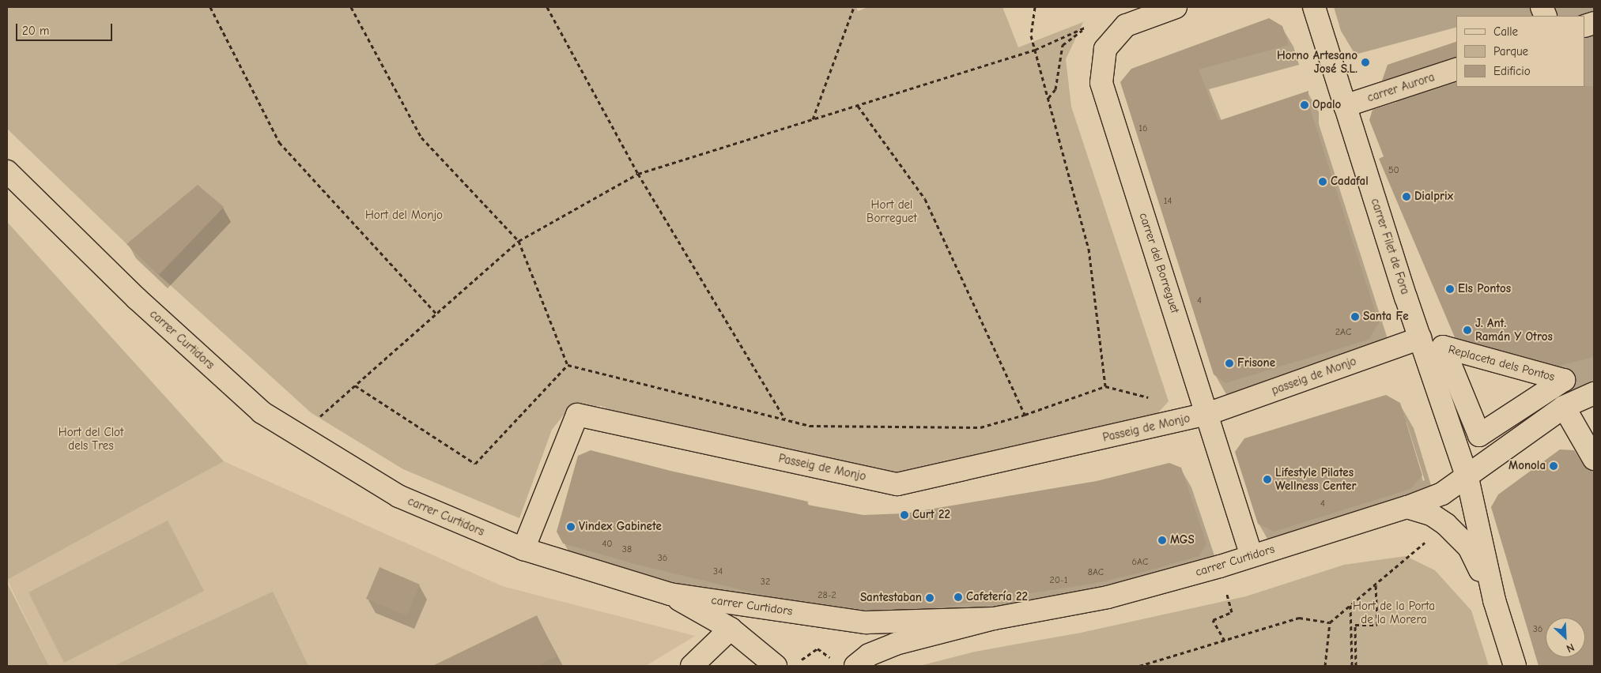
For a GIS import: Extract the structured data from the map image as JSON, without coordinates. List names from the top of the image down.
{
  "streets": {
    "street": [
      "carrer Aurora",
      "carrer Filet de Fora",
      "carrer del Borreguet",
      "carrer Curtidors",
      "Replaceta dels Pontos",
      "passeig de Monjo",
      "Passeig de Monjo"
    ]
  },
  "crossings": [
    ["carrer Aurora", "carrer Filet de Fora"],
    ["carrer Filet de Fora", "carrer Curtidors"],
    ["carrer Filet de Fora", "passeig de Monjo"],
    ["carrer del Borreguet", "carrer Curtidors"],
    ["carrer del Borreguet", "passeig de Monjo"],
    ["carrer del Borreguet", "Passeig de Monjo"],
    ["carrer Curtidors", "Passeig de Monjo"],
    ["passeig de Monjo", "Passeig de Monjo"]
  ],
  "parks": [
    "Hort del Borreguet",
    "Hort del Monjo",
    "Hort del Clot dels Tres",
    "Hort de la Porta de la Morera"
  ],
  "places": [
    "Horno Artesano José S.L.",
    "Opalo",
    "Cadafal",
    "Dialprix",
    "Els Pontos",
    "Santa Fe",
    "J. Ant. Ramán Y Otros",
    "Frisone",
    "Monola",
    "Lifestyle Pilates Wellness Center",
    "Curt 22",
    "Vindex Gabinete",
    "MGS",
    "Cafetería 22",
    "Santestaban"
  ],
  "house_numbers": [
    "16",
    "50",
    "14",
    "4",
    "2AC",
    "4",
    "40",
    "38",
    "36",
    "6AC",
    "34",
    "8AC",
    "20-1",
    "32",
    "28-2",
    "36"
  ],
  "legend": ["Calle", "Parque", "Edificio"],
  "scale_bar": "20 m",
  "north": "bottom right"
}
